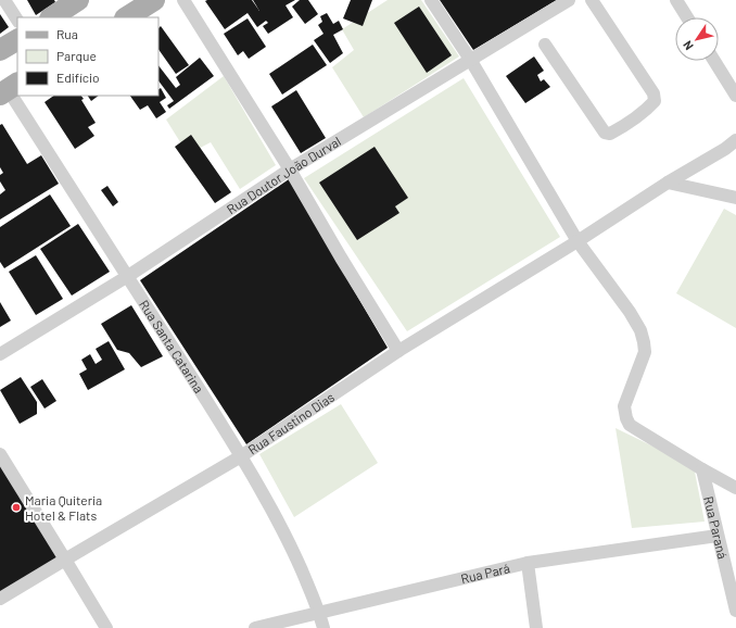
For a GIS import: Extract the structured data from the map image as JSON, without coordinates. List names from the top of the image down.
{
  "streets": {
    "street": [
      "Rua Doutor João Durval",
      "Rua Santa Catarina",
      "Rua Faustino Dias",
      "Rua Paraná",
      "Rua Pará"
    ]
  },
  "crossings": [
    ["Rua Doutor João Durval", "Rua Santa Catarina"],
    ["Rua Santa Catarina", "Rua Faustino Dias"],
    ["Rua Santa Catarina", "Rua Pará"],
    ["Rua Paraná", "Rua Pará"]
  ],
  "places": ["Maria Quiteria Hotel & Flats"],
  "legend": ["Rua", "Parque", "Edifício"],
  "north": "bottom left"
}
